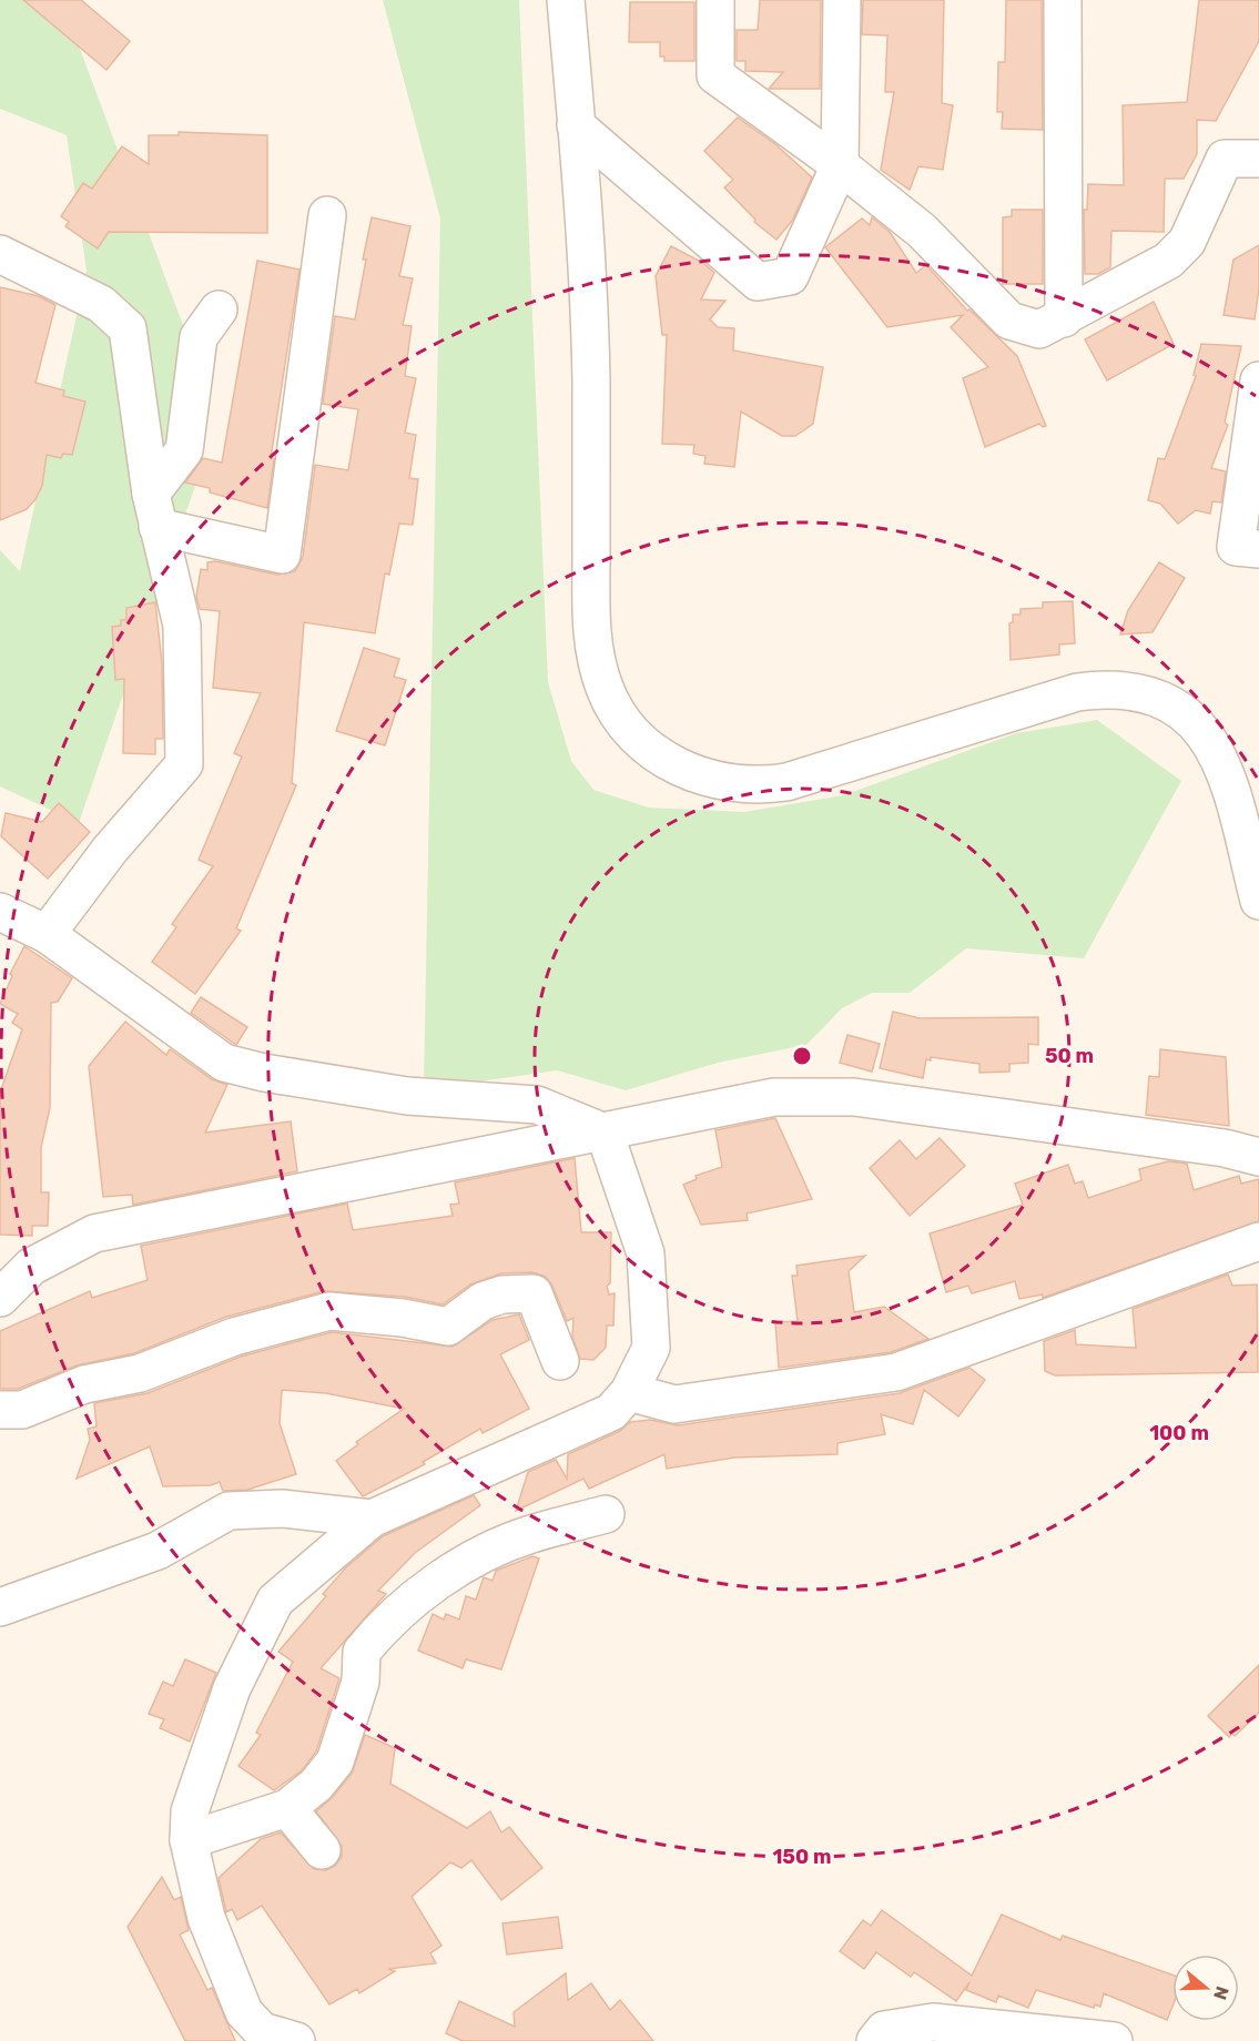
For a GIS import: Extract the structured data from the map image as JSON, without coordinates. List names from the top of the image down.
{
  "north": "right",
  "rings": ["50 m", "100 m", "150 m"]
}
